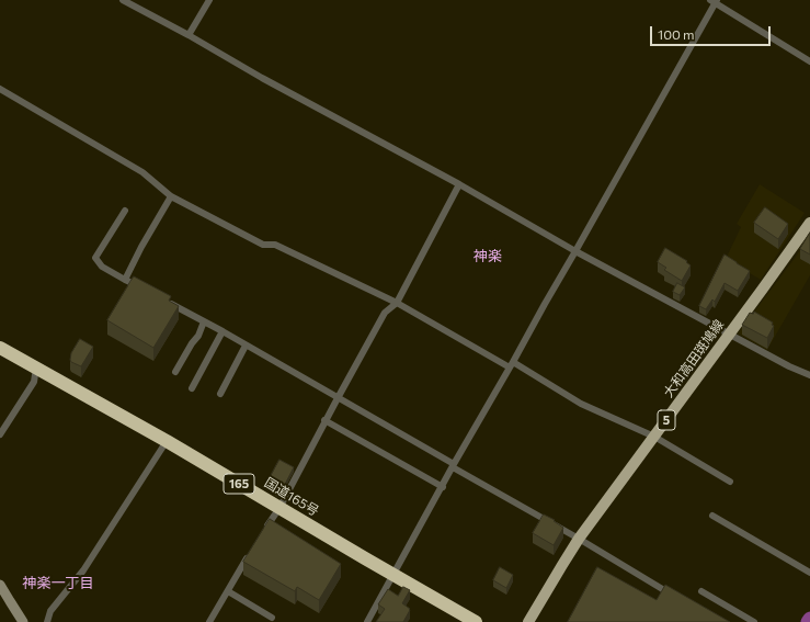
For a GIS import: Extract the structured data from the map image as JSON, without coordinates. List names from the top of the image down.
{
  "streets": {
    "highway": ["165", "国道165号"],
    "main road": ["大和高田斑鳩線", "5"]
  },
  "districts": ["神楽", "神楽一丁目"],
  "scale_bar": "100 m"
}
